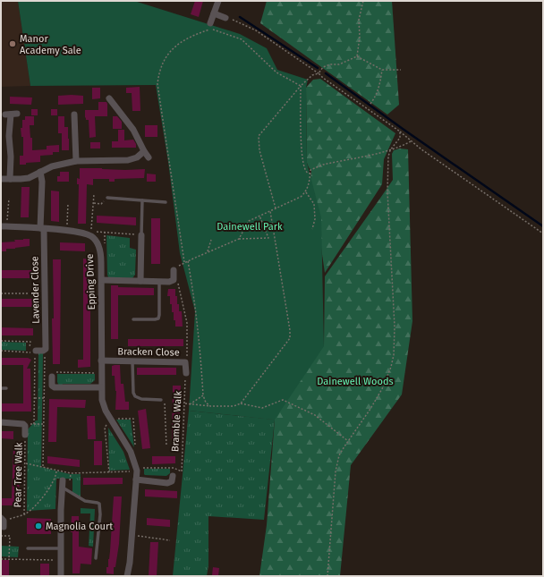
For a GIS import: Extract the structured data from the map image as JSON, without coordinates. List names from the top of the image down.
{
  "streets": {
    "street": ["Epping Drive", "Lavender Close", "Bracken Close"],
    "path": ["Bramble Walk", "Pear Tree Walk"]
  },
  "crossings": [
    ["Epping Drive", "Lavender Close"],
    ["Epping Drive", "Bracken Close"],
    ["Epping Drive", "Bramble Walk"],
    ["Bracken Close", "Bramble Walk"]
  ],
  "parks": ["Dainewell Park", "Dainewell Woods"],
  "places": ["Manor Academy Sale", "Magnolia Court"]
}
